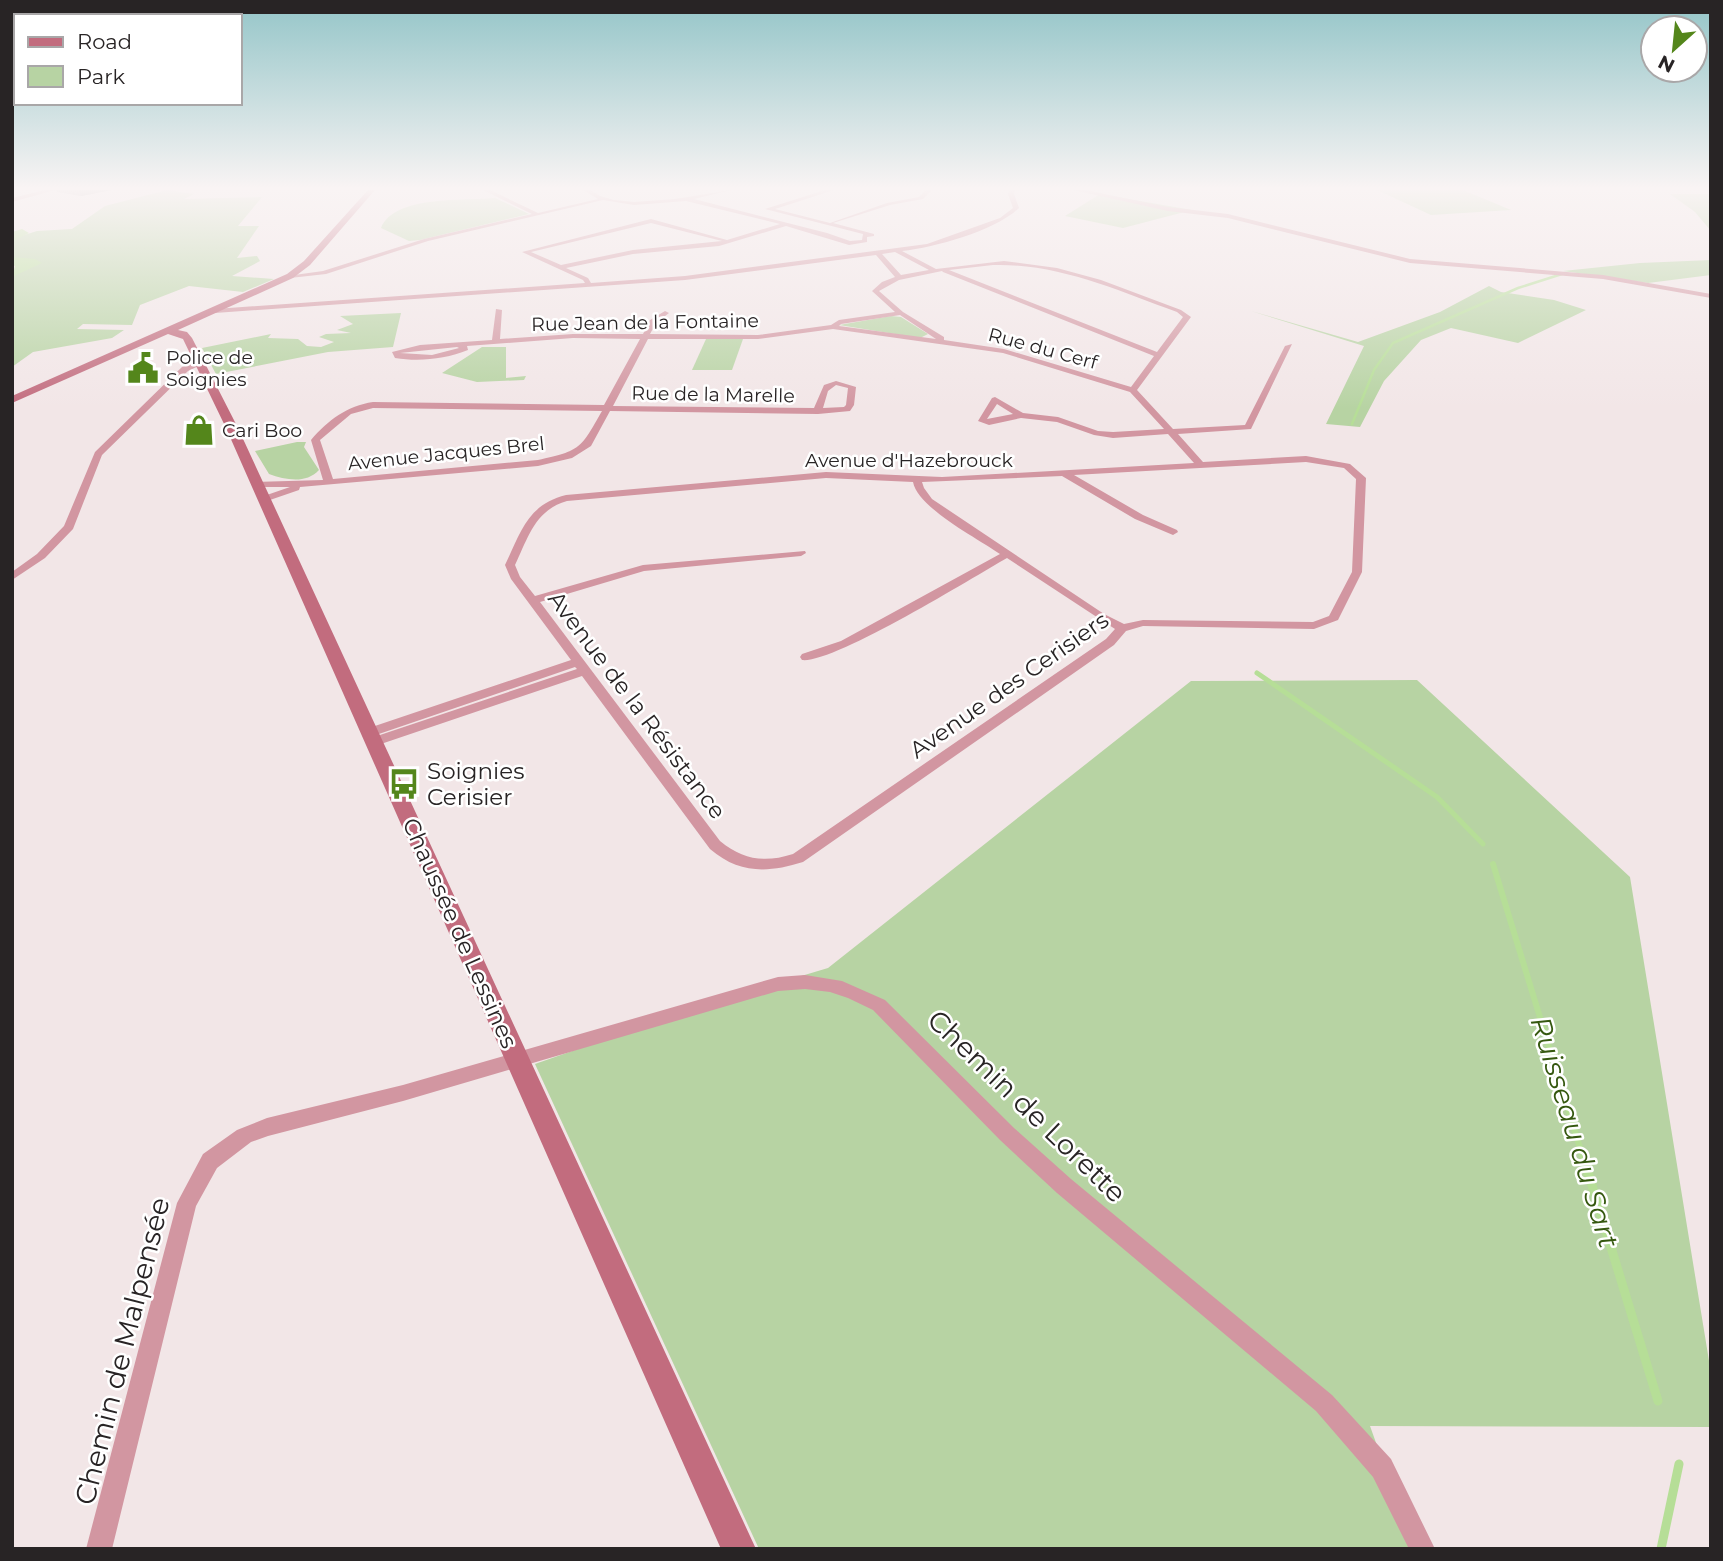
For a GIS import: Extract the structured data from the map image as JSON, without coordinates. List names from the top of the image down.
{
  "streets": {
    "main road": ["Chaussée de Lessines"],
    "street": [
      "Rue Jean de la Fontaine",
      "Rue du Cerf",
      "Rue de la Marelle",
      "Avenue Jacques Brel",
      "Avenue d'Hazebrouck",
      "Avenue des Cerisiers",
      "Avenue de la Résistance",
      "Chemin de Lorette",
      "Chemin de Malpensée"
    ]
  },
  "crossings": [
    ["Rue Jean de la Fontaine", "Rue du Cerf"],
    ["Rue Jean de la Fontaine", "Avenue Jacques Brel"],
    ["Rue de la Marelle", "Avenue Jacques Brel"],
    ["Avenue Jacques Brel", "Chaussée de Lessines"],
    ["Avenue d'Hazebrouck", "Avenue des Cerisiers"],
    ["Avenue d'Hazebrouck", "Avenue de la Résistance"],
    ["Avenue des Cerisiers", "Avenue de la Résistance"],
    ["Avenue de la Résistance", "Chaussée de Lessines"],
    ["Chaussée de Lessines", "Chemin de Lorette"],
    ["Chaussée de Lessines", "Chemin de Malpensée"],
    ["Chemin de Lorette", "Chemin de Malpensée"]
  ],
  "water": ["Ruisseau du Sart"],
  "places": {
    "public building": ["Police de Soignies"],
    "shop": ["Cari Boo"],
    "bus stop": ["Soignies Cerisier"]
  },
  "legend": ["Road", "Park"],
  "north": "bottom left"
}
